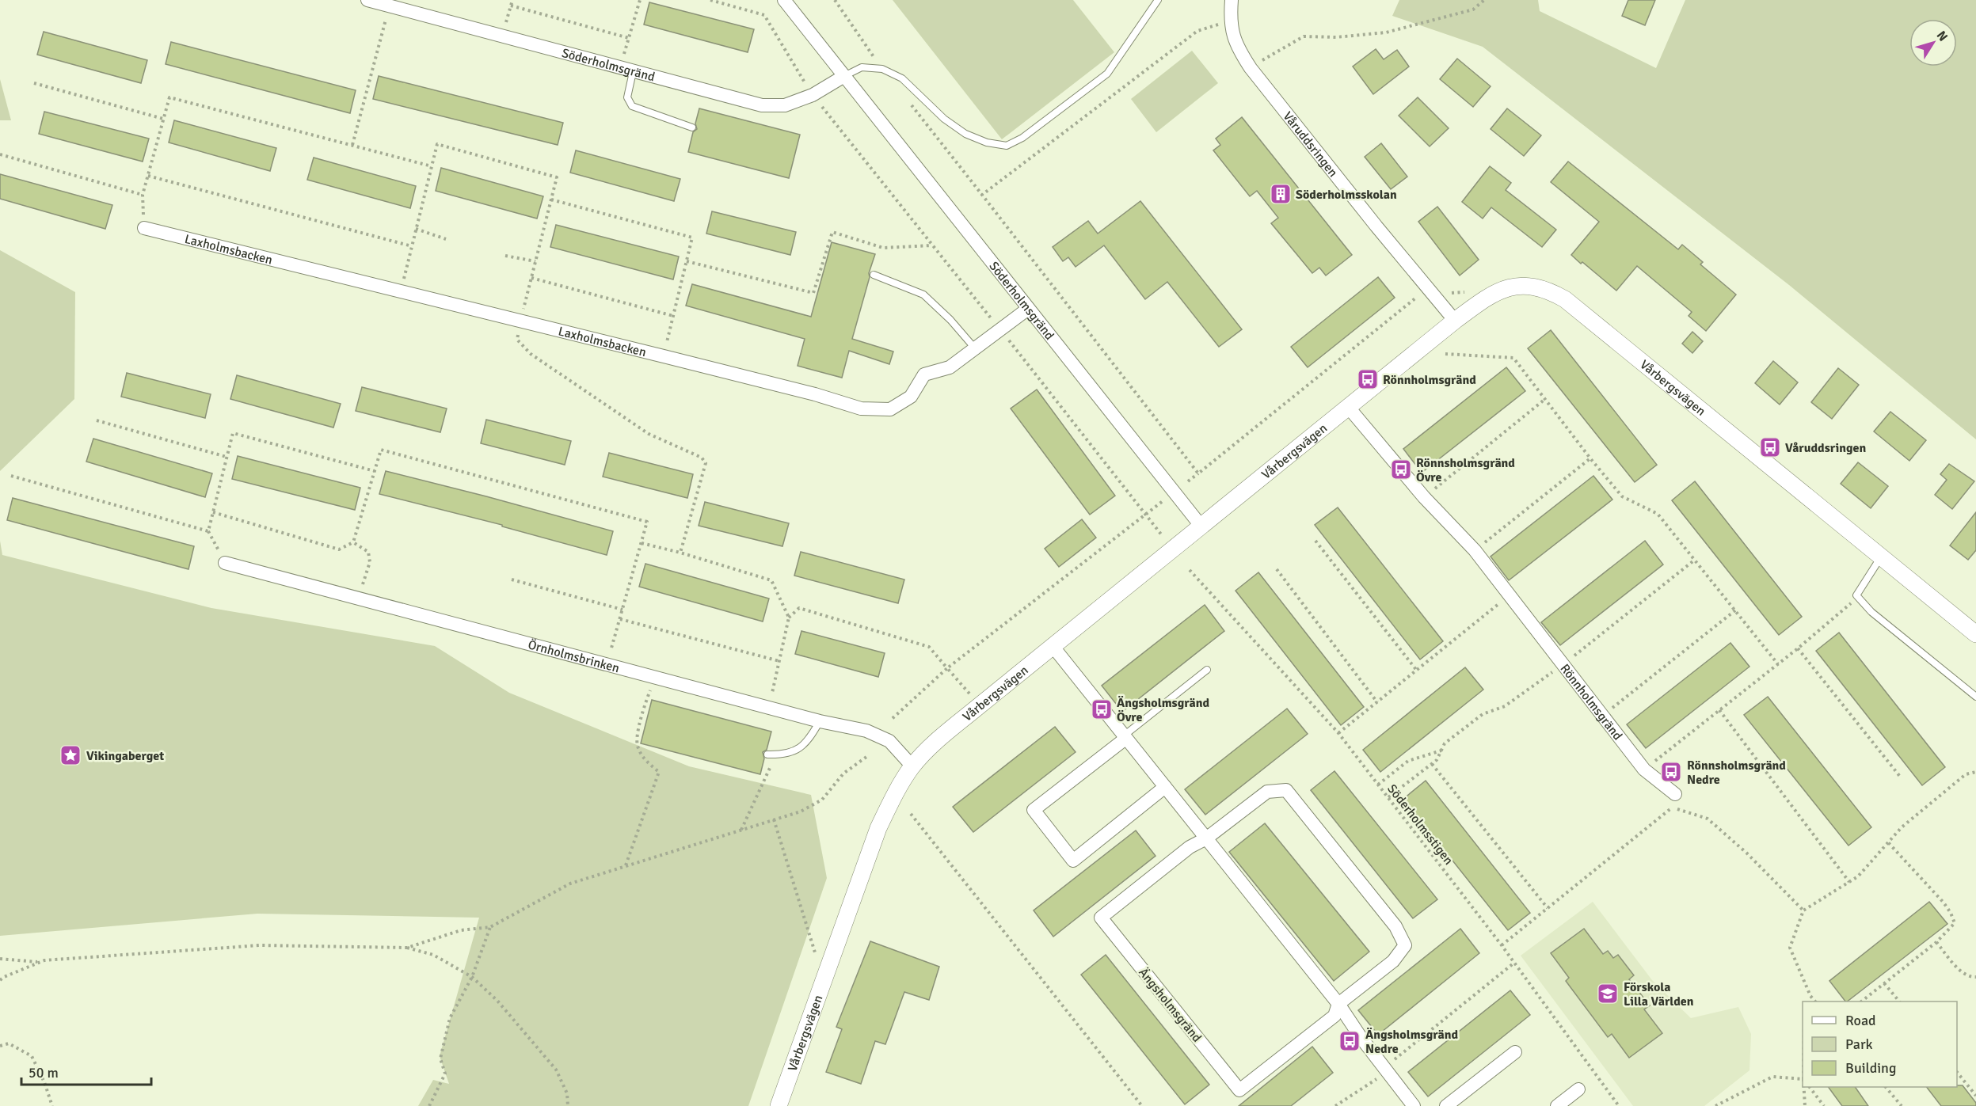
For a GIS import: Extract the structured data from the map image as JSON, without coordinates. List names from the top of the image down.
{
  "streets": {
    "street": [
      "Söderholmsgränd",
      "Våruddsringen",
      "Laxholmsbacken",
      "Vårbergsvägen",
      "Örnholmsbrinken",
      "Rönnholmsgränd",
      "Ängsholmsgränd"
    ],
    "path": ["Söderholmsstigen"]
  },
  "crossings": [
    ["Söderholmsgränd", "Laxholmsbacken"],
    ["Söderholmsgränd", "Vårbergsvägen"],
    ["Våruddsringen", "Vårbergsvägen"],
    ["Vårbergsvägen", "Örnholmsbrinken"],
    ["Vårbergsvägen", "Rönnholmsgränd"]
  ],
  "places": {
    "building": ["Söderholmsskolan"],
    "bus stop": [
      "Rönnholmsgränd",
      "Våruddsringen",
      "Rönnsholmsgränd Övre",
      "Ängsholmsgränd Övre",
      "Rönnsholmsgränd Nedre",
      "Ängsholmsgränd Nedre"
    ],
    "place": ["Vikingaberget"],
    "school or university": ["Förskola Lilla Världen"]
  },
  "legend": ["Road", "Park", "Building"],
  "scale_bar": "50 m",
  "north": "top right"
}
